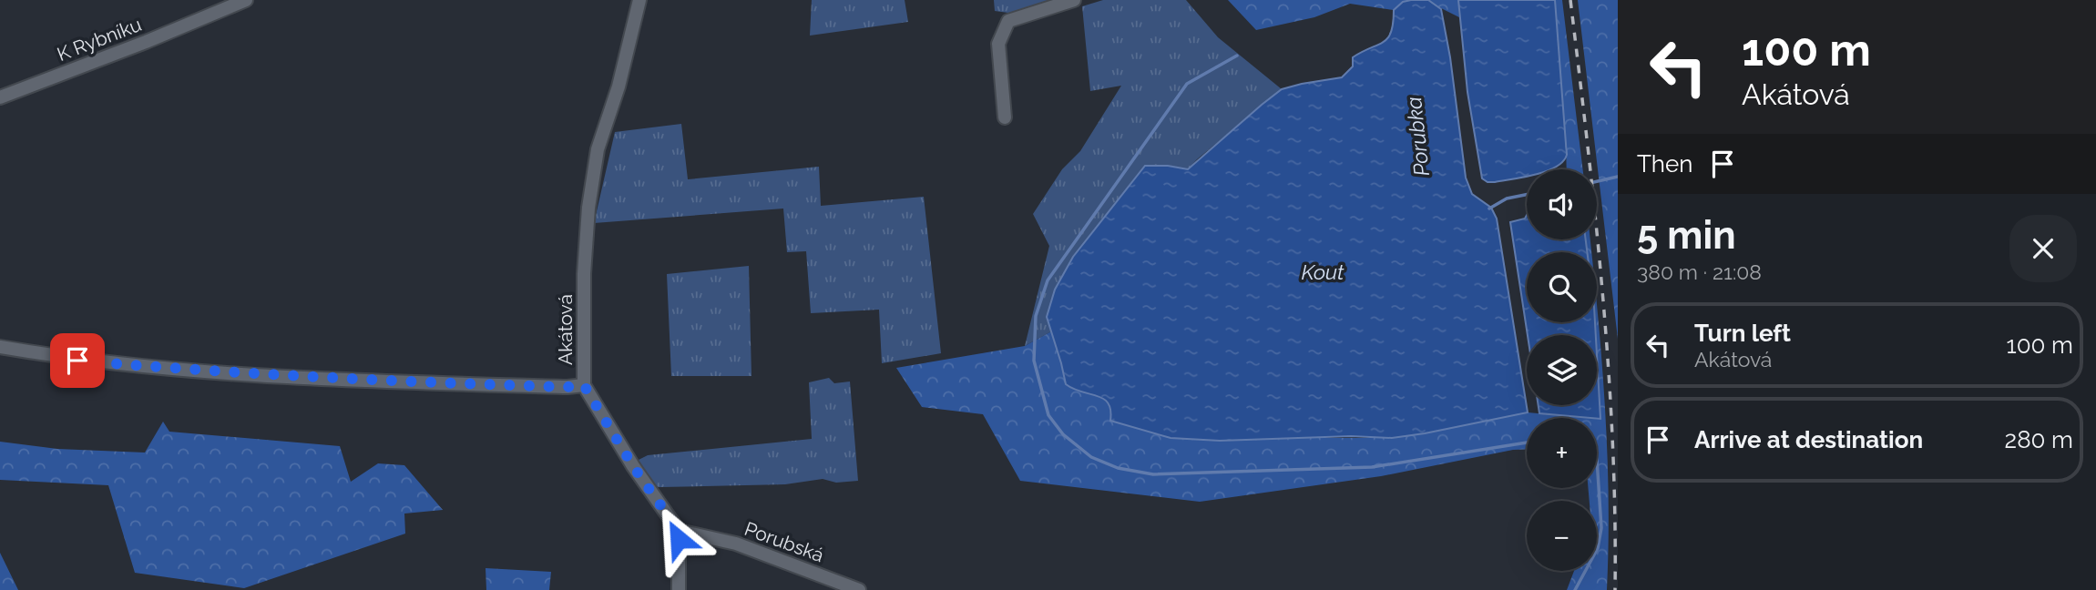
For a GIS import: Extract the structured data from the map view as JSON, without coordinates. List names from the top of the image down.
{
  "streets": {
    "street": ["K Rybníku", "Akátová", "Porubská"]
  },
  "water": ["Porubka", "Kout"],
  "page": {
    "turn": ["100 m", "Akátová"],
    "then": "Then",
    "map_buttons": ["+", "−"],
    "heading": ["5 min", "380 m · 21:08"],
    "list": [
      {
        "name": "Turn left",
        "note": "Akátová",
        "value": "100 m"
      },
      {
        "name": "Arrive at destination",
        "value": "280 m"
      }
    ]
  }
}
